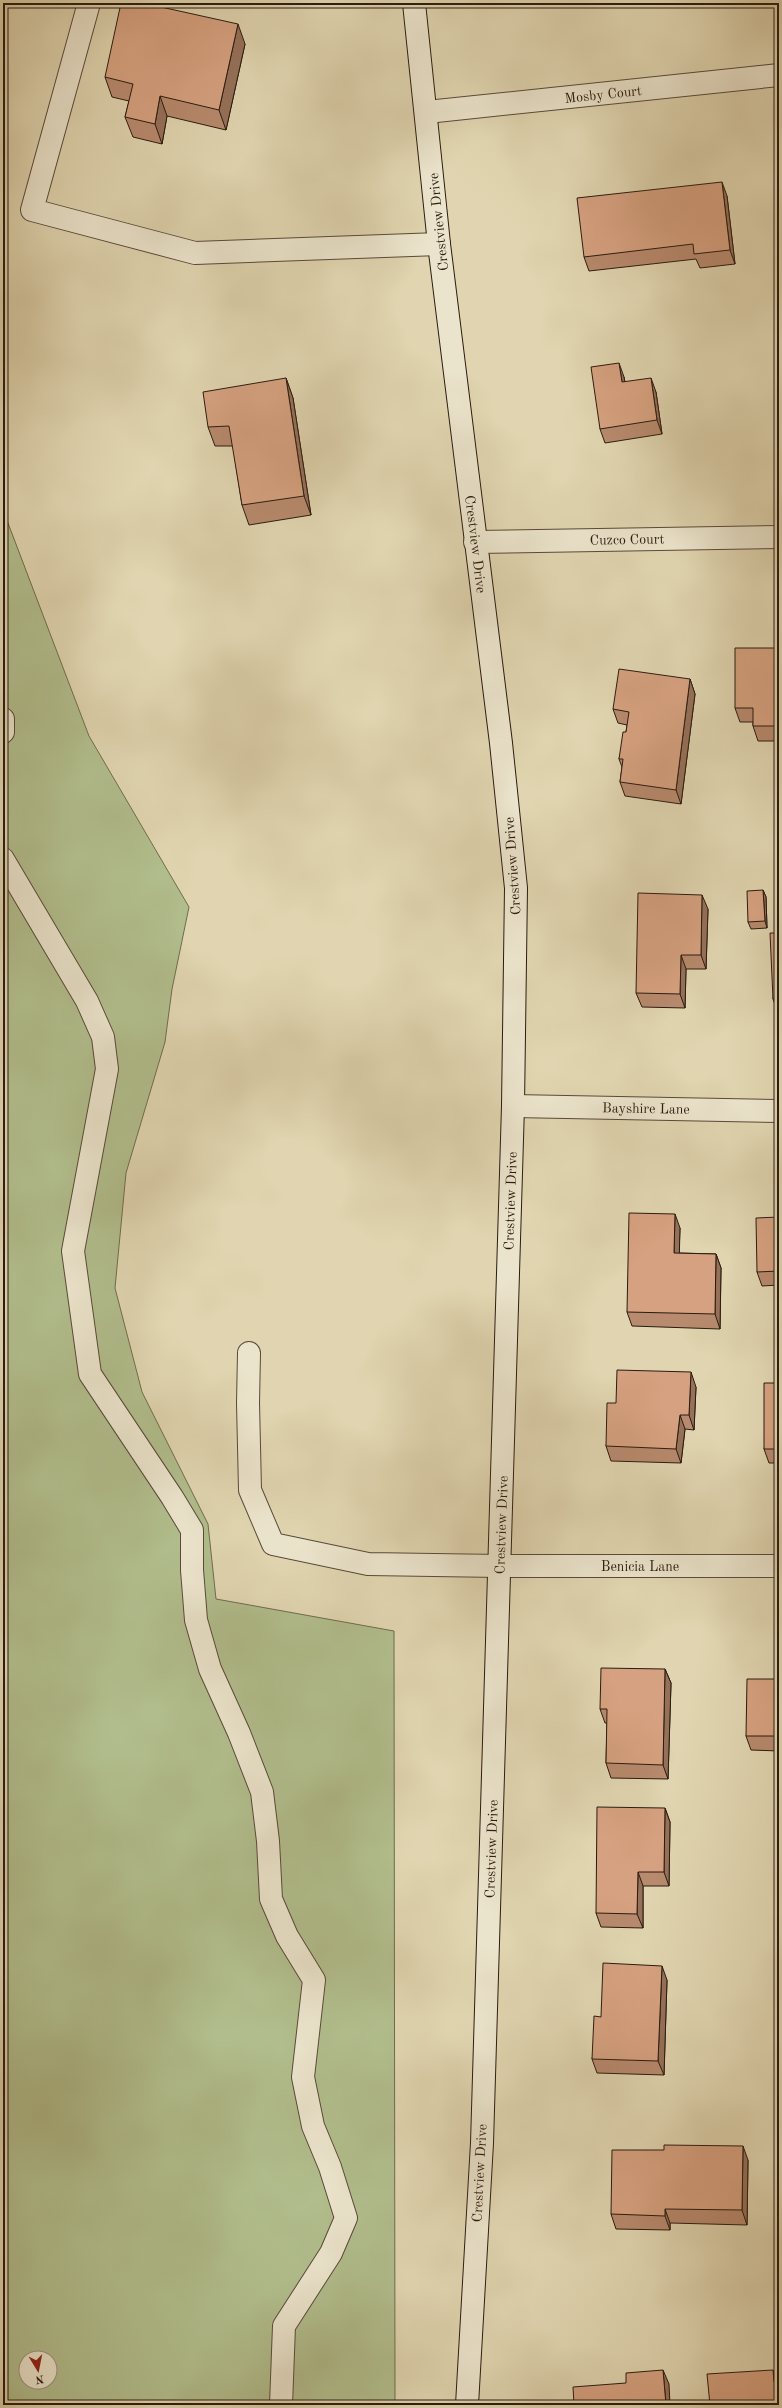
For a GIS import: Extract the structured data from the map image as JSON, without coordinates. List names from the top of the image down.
{
  "streets": {
    "main road": [
      "Mosby Court",
      "Crestview Drive",
      "Cuzco Court",
      "Bayshire Lane",
      "Benicia Lane"
    ]
  },
  "crossings": [
    ["Mosby Court", "Crestview Drive"],
    ["Crestview Drive", "Cuzco Court"],
    ["Crestview Drive", "Bayshire Lane"],
    ["Crestview Drive", "Benicia Lane"]
  ],
  "north": "bottom"
}
